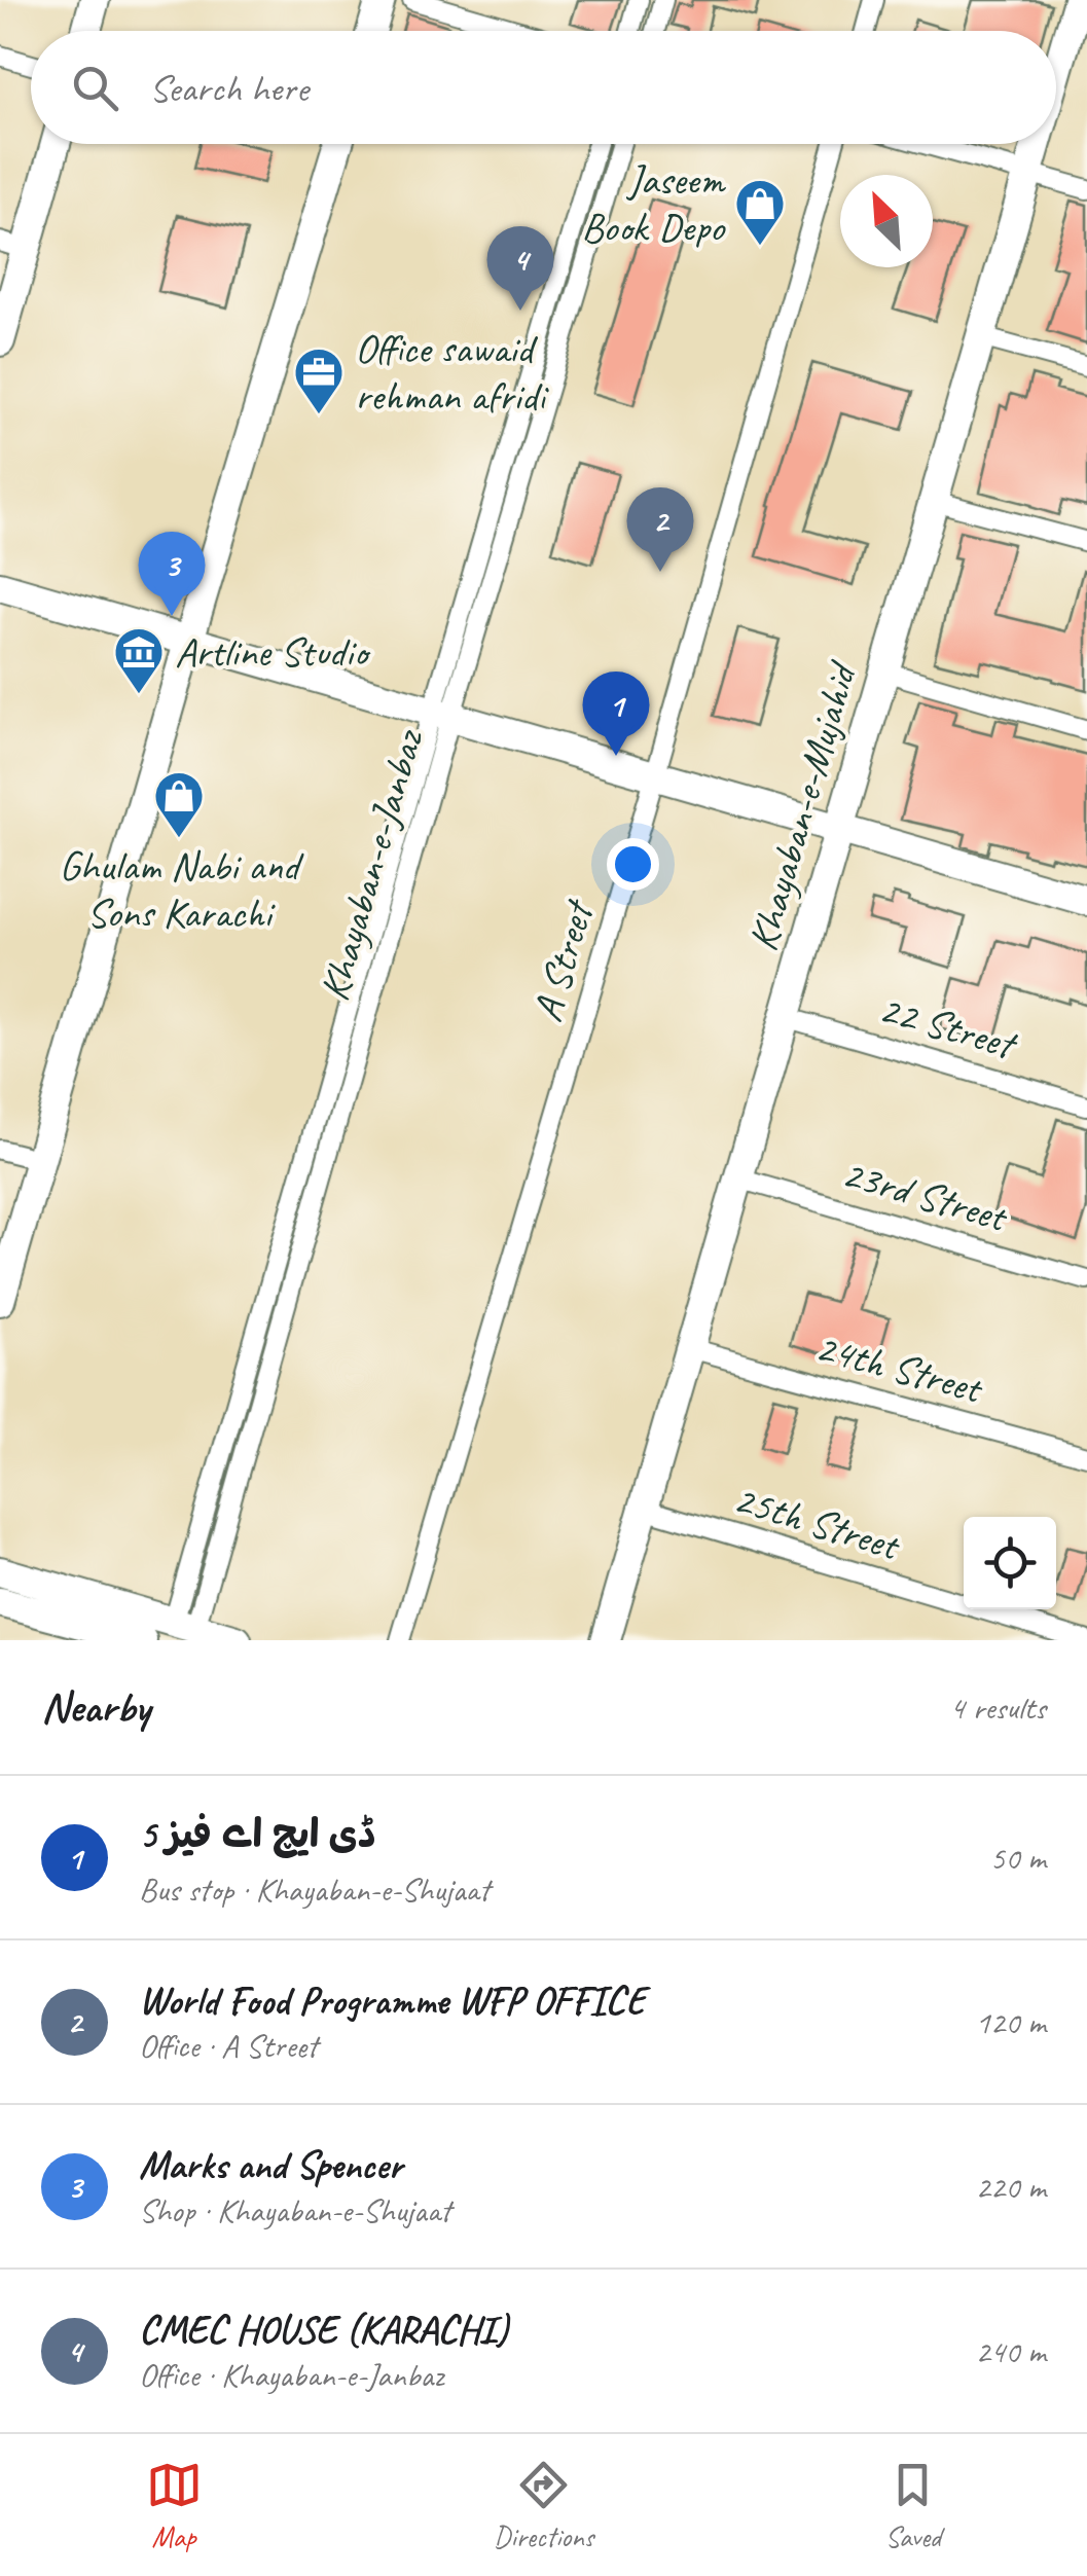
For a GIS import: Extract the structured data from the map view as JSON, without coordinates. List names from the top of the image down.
{
  "streets": {
    "main road": ["Khayaban-e-Mujahid"],
    "street": [
      "Khayaban-e-Janbaz",
      "A Street",
      "22 Street",
      "23rd Street",
      "24th Street",
      "25th Street"
    ]
  },
  "crossings": [
    ["Khayaban-e-Mujahid", "22 Street"],
    ["Khayaban-e-Mujahid", "23rd Street"],
    ["Khayaban-e-Mujahid", "24th Street"],
    ["Khayaban-e-Mujahid", "25th Street"]
  ],
  "places": {
    "shop": ["Jaseem Book Depo", "Ghulam Nabi and Sons Karachi"],
    "office": ["Office sawaid rehman afridi"],
    "museum": ["Artline Studio"]
  },
  "north": "top left",
  "page": {
    "search": "Search here",
    "pins": [
      "4",
      "2",
      "3",
      "1"
    ],
    "heading": ["Nearby", "4 results"],
    "list": [
      {
        "mark": "1",
        "name": "5 ڈی ایچ اے فیز",
        "note": "Bus stop · Khayaban-e-Shujaat",
        "value": "50 m"
      },
      {
        "mark": "2",
        "name": "World Food Programme WFP OFFICE",
        "note": "Office · A Street",
        "value": "120 m"
      },
      {
        "mark": "3",
        "name": "Marks and Spencer",
        "note": "Shop · Khayaban-e-Shujaat",
        "value": "220 m"
      },
      {
        "mark": "4",
        "name": "CMEC HOUSE (KARACHI)",
        "note": "Office · Khayaban-e-Janbaz",
        "value": "240 m"
      }
    ],
    "nav": ["Map", "Directions", "Saved"]
  }
}
